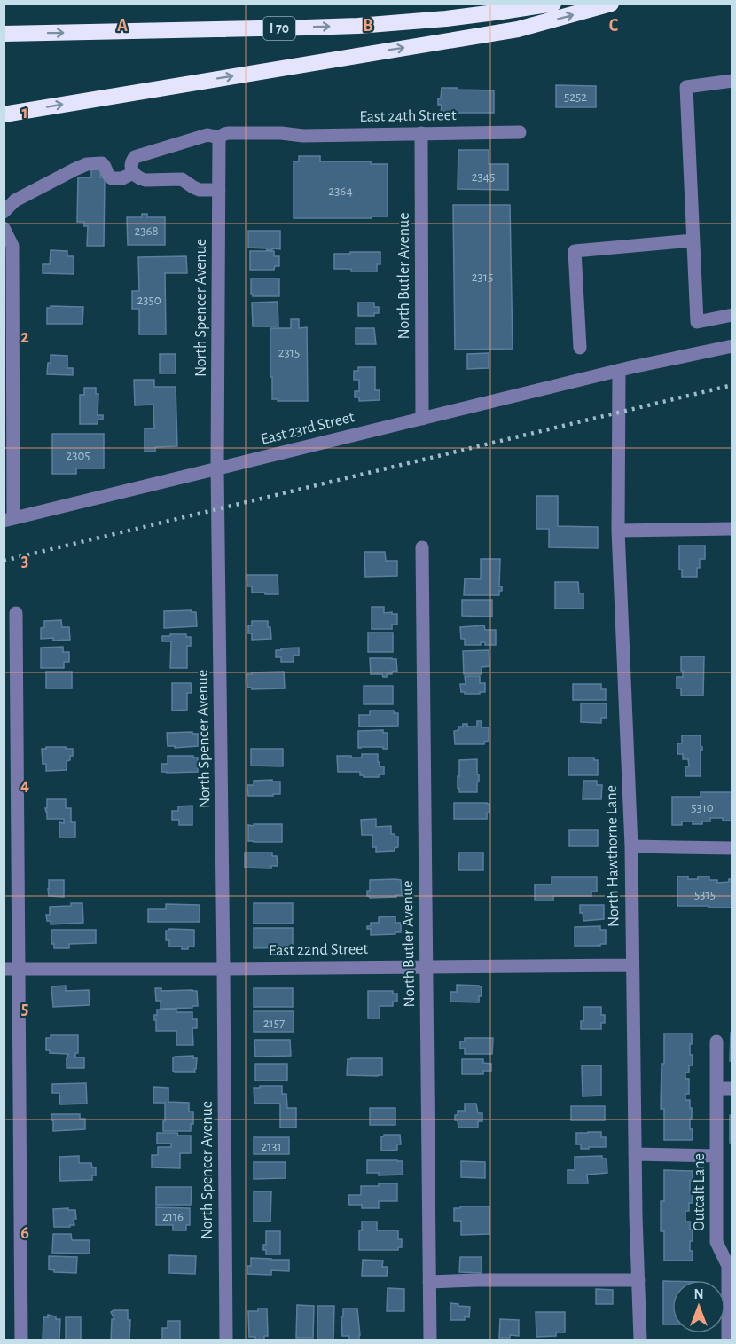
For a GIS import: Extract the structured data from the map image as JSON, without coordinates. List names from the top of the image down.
{
  "streets": {
    "highway": ["I 70"],
    "street": [
      "East 24th Street",
      "North Butler Avenue",
      "North Spencer Avenue",
      "East 23rd Street",
      "North Hawthorne Lane",
      "East 22nd Street",
      "Outcalt Lane"
    ]
  },
  "crossings": [
    ["East 24th Street", "North Butler Avenue"],
    ["East 24th Street", "North Spencer Avenue"],
    ["North Butler Avenue", "East 23rd Street"],
    ["North Butler Avenue", "East 22nd Street"],
    ["North Spencer Avenue", "East 23rd Street"],
    ["North Spencer Avenue", "East 22nd Street"],
    ["East 23rd Street", "North Hawthorne Lane"],
    ["North Hawthorne Lane", "East 22nd Street"]
  ],
  "house_numbers": [
    "5252",
    "2345",
    "2364",
    "2368",
    "2315",
    "2350",
    "2315",
    "2305",
    "5310",
    "5315",
    "2157",
    "2131",
    "2116"
  ],
  "north": "top",
  "grid": {
    "columns": ["A", "B", "C"],
    "rows": [
      "1",
      "2",
      "3",
      "4",
      "5",
      "6"
    ]
  }
}
